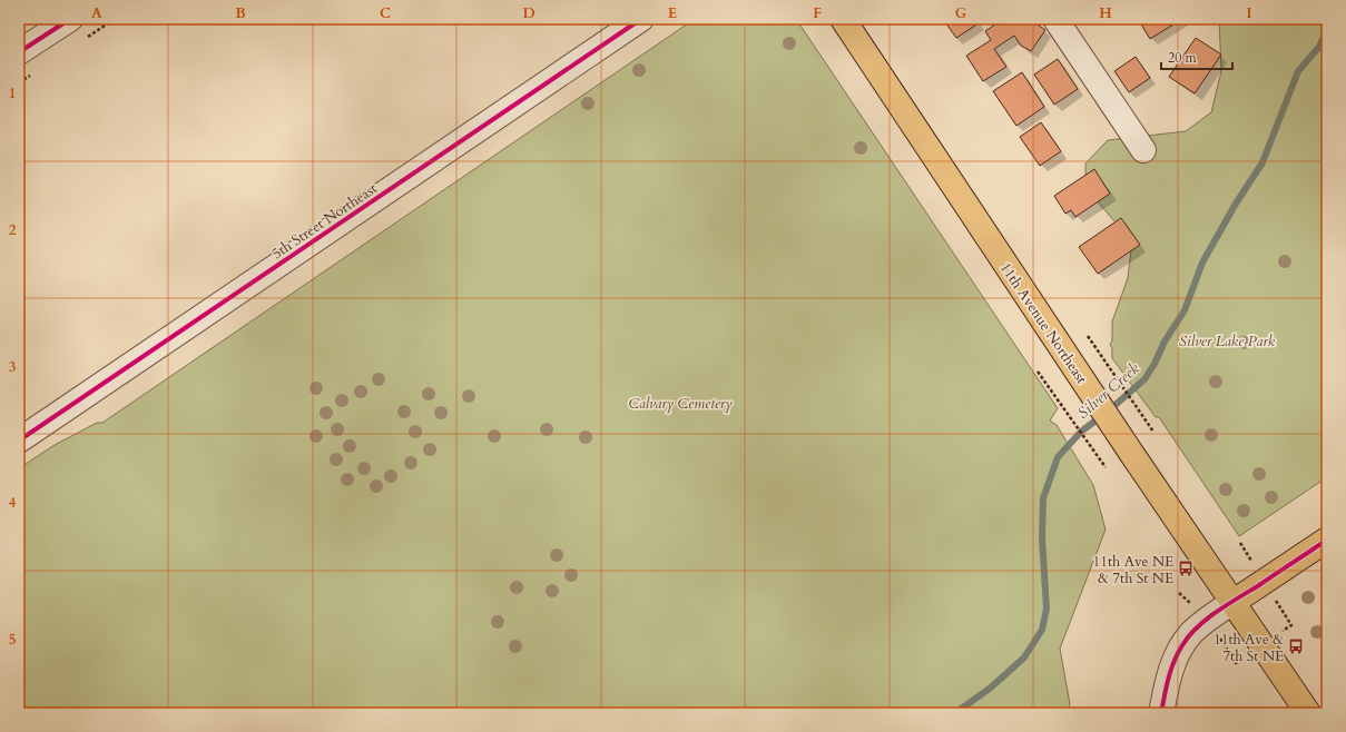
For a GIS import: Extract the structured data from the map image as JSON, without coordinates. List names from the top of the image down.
{
  "streets": {
    "main road": ["11th Avenue Northeast"],
    "street": ["5th Street Northeast"]
  },
  "water": ["Silver Creek"],
  "parks": ["Silver Lake Park", "Calvary Cemetery"],
  "places": {
    "bus stop": ["11th Ave NE & 7th St NE", "11th Ave & 7th St NE"]
  },
  "scale_bar": "20 m",
  "grid": {
    "columns": [
      "A",
      "B",
      "C",
      "D",
      "E",
      "F",
      "G",
      "H",
      "I"
    ],
    "rows": [
      "1",
      "2",
      "3",
      "4",
      "5"
    ]
  }
}
